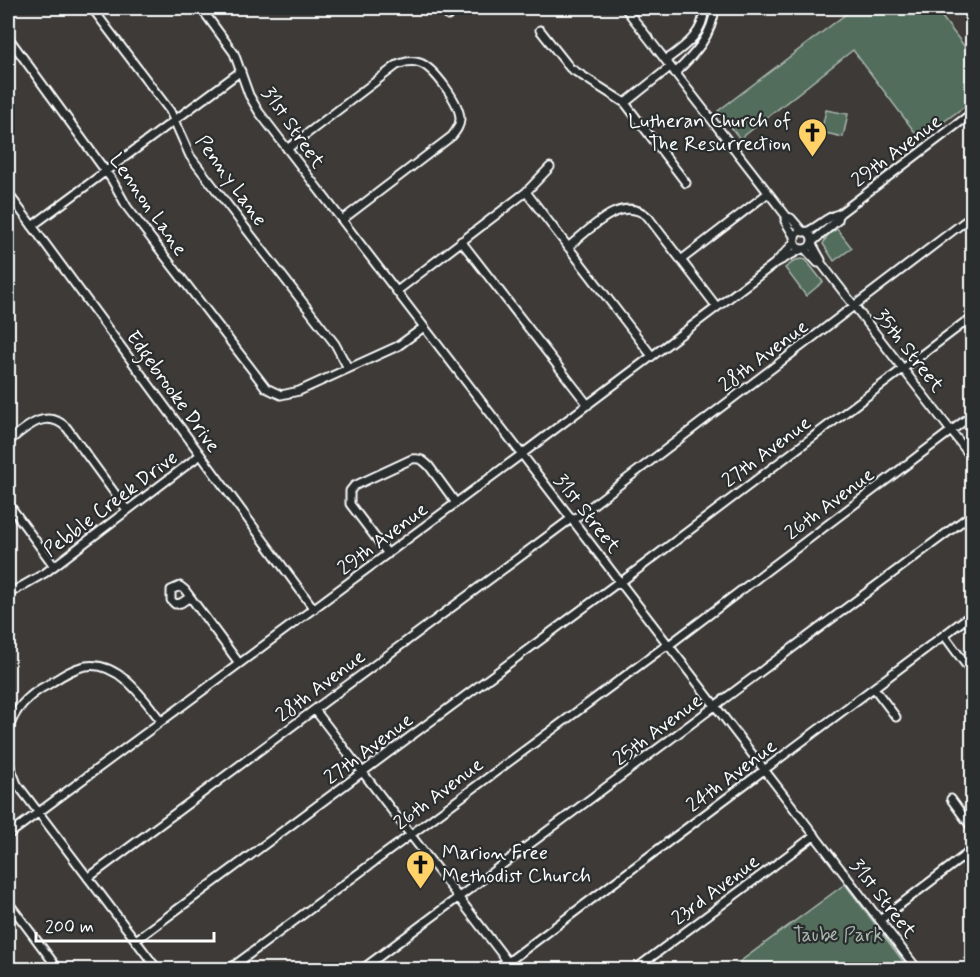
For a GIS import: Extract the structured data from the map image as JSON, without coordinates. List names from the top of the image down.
{
  "streets": {
    "street": [
      "31st Street",
      "29th Avenue",
      "Penny Lane",
      "Lennon Lane",
      "35th Street",
      "28th Avenue",
      "Edgebrooke Drive",
      "27th Avenue",
      "Pebble Creek Drive",
      "26th Avenue",
      "25th Avenue",
      "24th Avenue",
      "23rd Avenue"
    ]
  },
  "crossings": [
    ["31st Street", "29th Avenue"],
    ["31st Street", "28th Avenue"],
    ["31st Street", "27th Avenue"],
    ["31st Street", "26th Avenue"],
    ["31st Street", "25th Avenue"],
    ["31st Street", "24th Avenue"],
    ["31st Street", "23rd Avenue"],
    ["29th Avenue", "35th Street"],
    ["29th Avenue", "Edgebrooke Drive"],
    ["Penny Lane", "Lennon Lane"],
    ["35th Street", "28th Avenue"],
    ["35th Street", "27th Avenue"],
    ["35th Street", "26th Avenue"],
    ["Edgebrooke Drive", "Pebble Creek Drive"]
  ],
  "parks": ["Taube Park"],
  "places": {
    "church": ["Lutheran Church of The Resurrection", "Marion Free Methodist Church"]
  },
  "scale_bar": "200 m"
}
